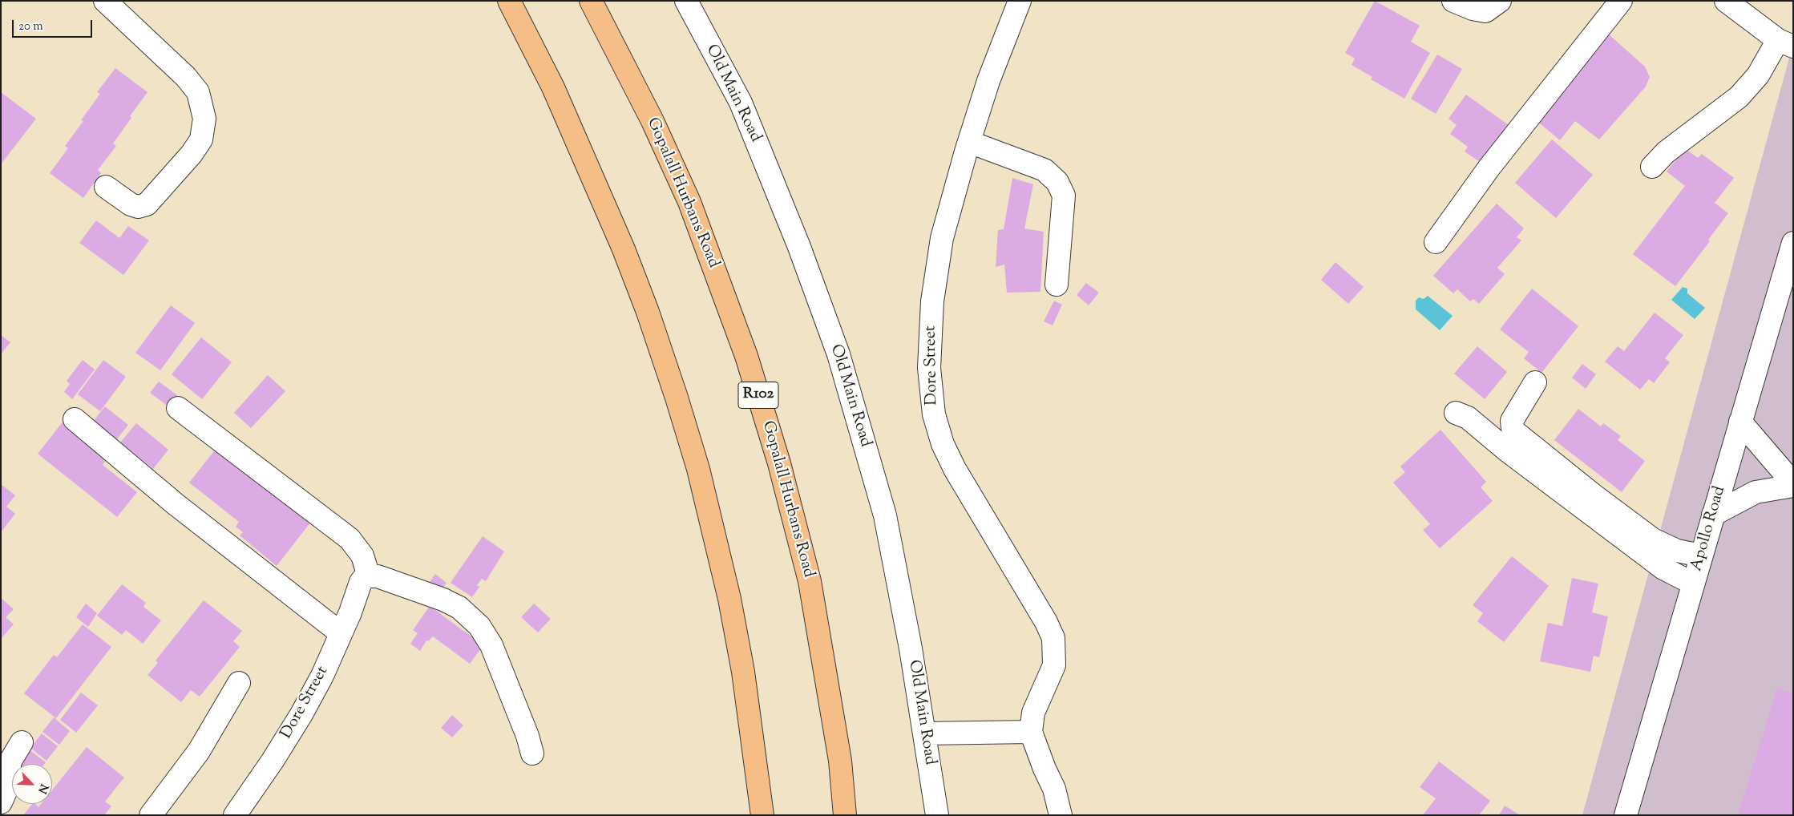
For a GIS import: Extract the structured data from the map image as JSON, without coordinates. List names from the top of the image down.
{
  "streets": {
    "main road": ["Gopalall Hurbans Road", "R102"],
    "street": ["Old Main Road", "Dore Street", "Apollo Road"]
  },
  "scale_bar": "20 m",
  "north": "bottom right"
}
